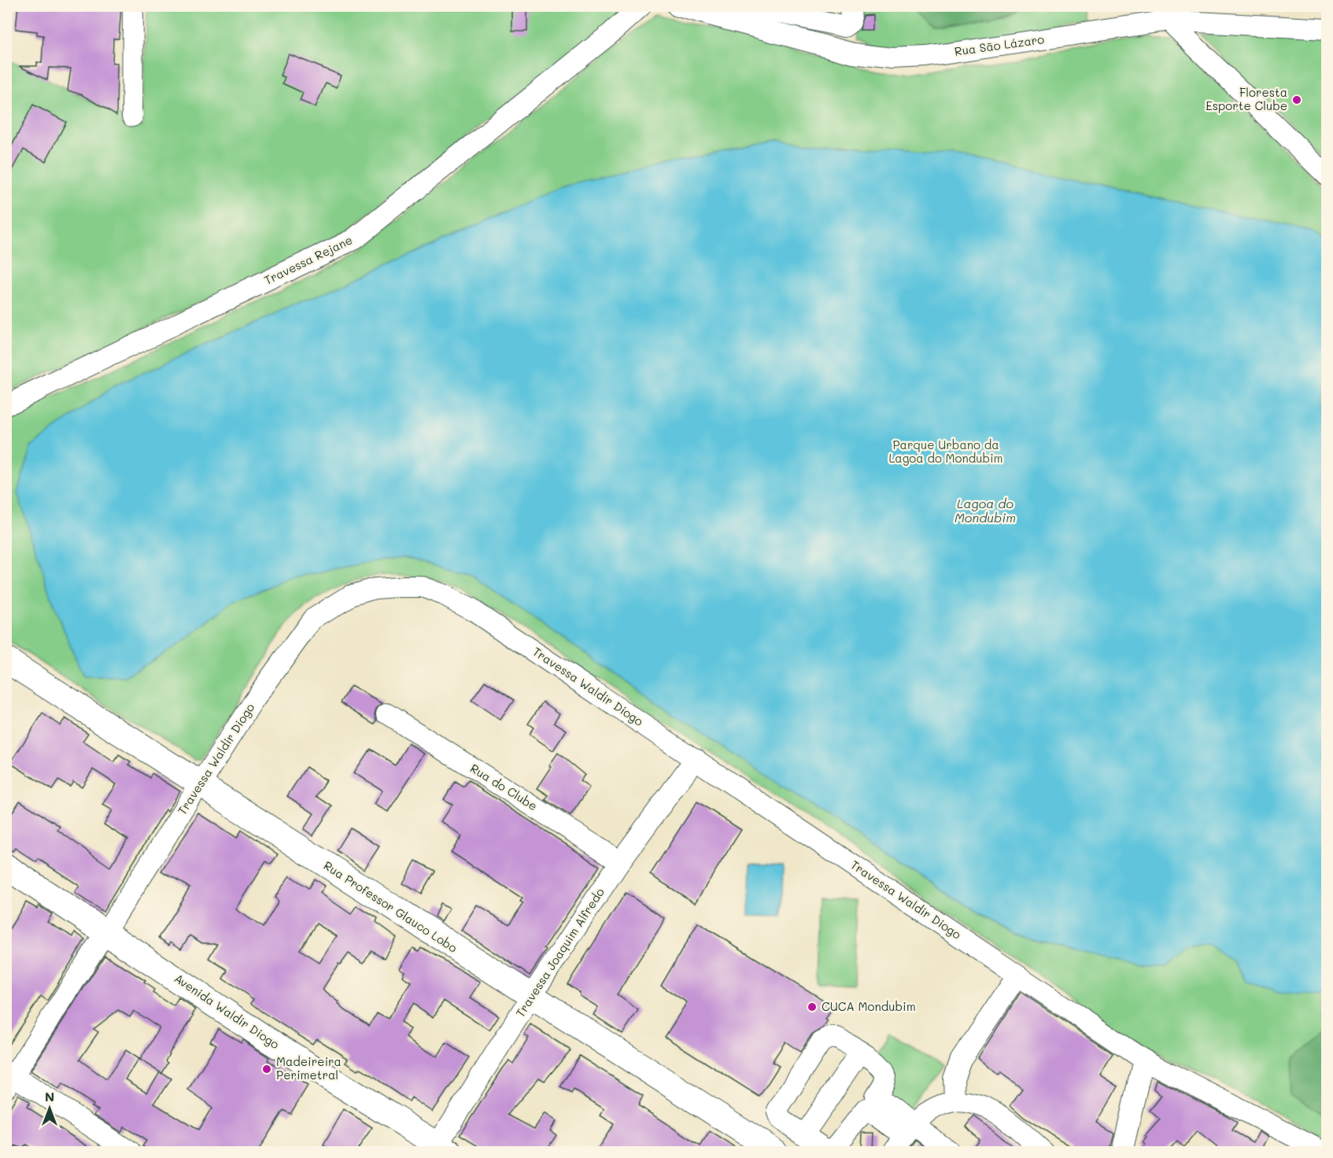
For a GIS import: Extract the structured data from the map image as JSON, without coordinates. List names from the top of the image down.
{
  "streets": {
    "main road": ["Rua Professor Glauco Lobo", "Avenida Waldir Diogo"],
    "street": [
      "Rua São Lázaro",
      "Travessa Rejane",
      "Travessa Waldir Diogo",
      "Rua do Clube",
      "Travessa Joaquim Alfredo"
    ]
  },
  "crossings": [
    ["Travessa Waldir Diogo", "Rua Professor Glauco Lobo"],
    ["Travessa Waldir Diogo", "Travessa Joaquim Alfredo"],
    ["Travessa Waldir Diogo", "Avenida Waldir Diogo"],
    ["Rua do Clube", "Travessa Joaquim Alfredo"],
    ["Rua Professor Glauco Lobo", "Travessa Joaquim Alfredo"],
    ["Travessa Joaquim Alfredo", "Avenida Waldir Diogo"]
  ],
  "water": ["Lagoa do Mondubim"],
  "parks": ["Parque Urbano da Lagoa do Mondubim"],
  "places": ["Floresta Esporte Clube", "CUCA Mondubim", "Madeireira Perimetral"],
  "north": "top"
}
